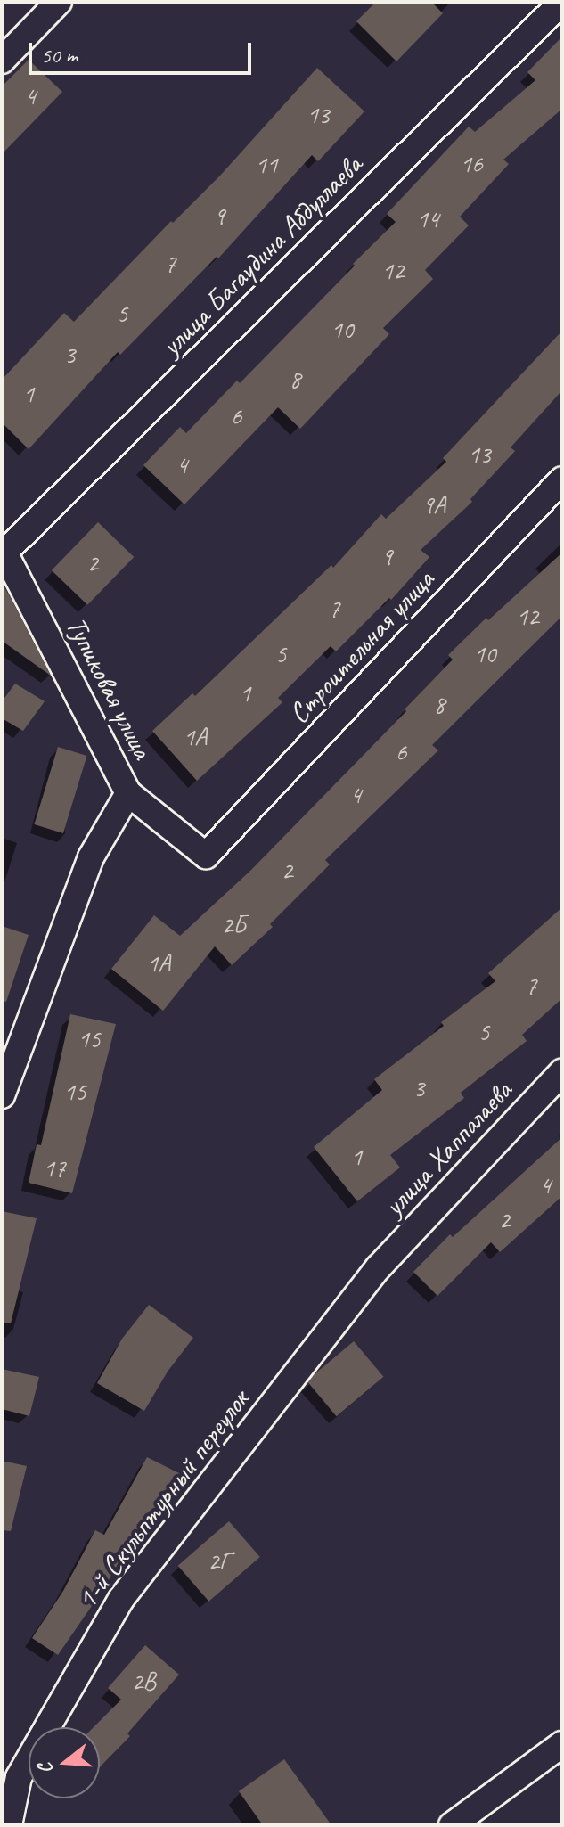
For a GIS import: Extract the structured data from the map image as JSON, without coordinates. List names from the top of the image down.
{
  "streets": {
    "street": [
      "улица Багаудина Абдуллаева",
      "Строительная улица",
      "Тупиковая улица",
      "улица Хаппалаева",
      "1-й Скульптурный переулок"
    ]
  },
  "crossings": [
    ["улица Багаудина Абдуллаева", "Тупиковая улица"],
    ["Строительная улица", "Тупиковая улица"],
    ["улица Хаппалаева", "1-й Скульптурный переулок"]
  ],
  "house_numbers": [
    "4",
    "13",
    "16",
    "11",
    "9",
    "14",
    "7",
    "12",
    "5",
    "10",
    "3",
    "8",
    "1",
    "6",
    "13",
    "4",
    "9А",
    "9",
    "2",
    "7",
    "12",
    "5",
    "10",
    "1",
    "8",
    "1А",
    "6",
    "4",
    "2",
    "2Б",
    "1А",
    "7",
    "5",
    "15",
    "3",
    "15",
    "1",
    "17",
    "4",
    "2",
    "2Г",
    "2В"
  ],
  "scale_bar": "50 m",
  "north": "left"
}
